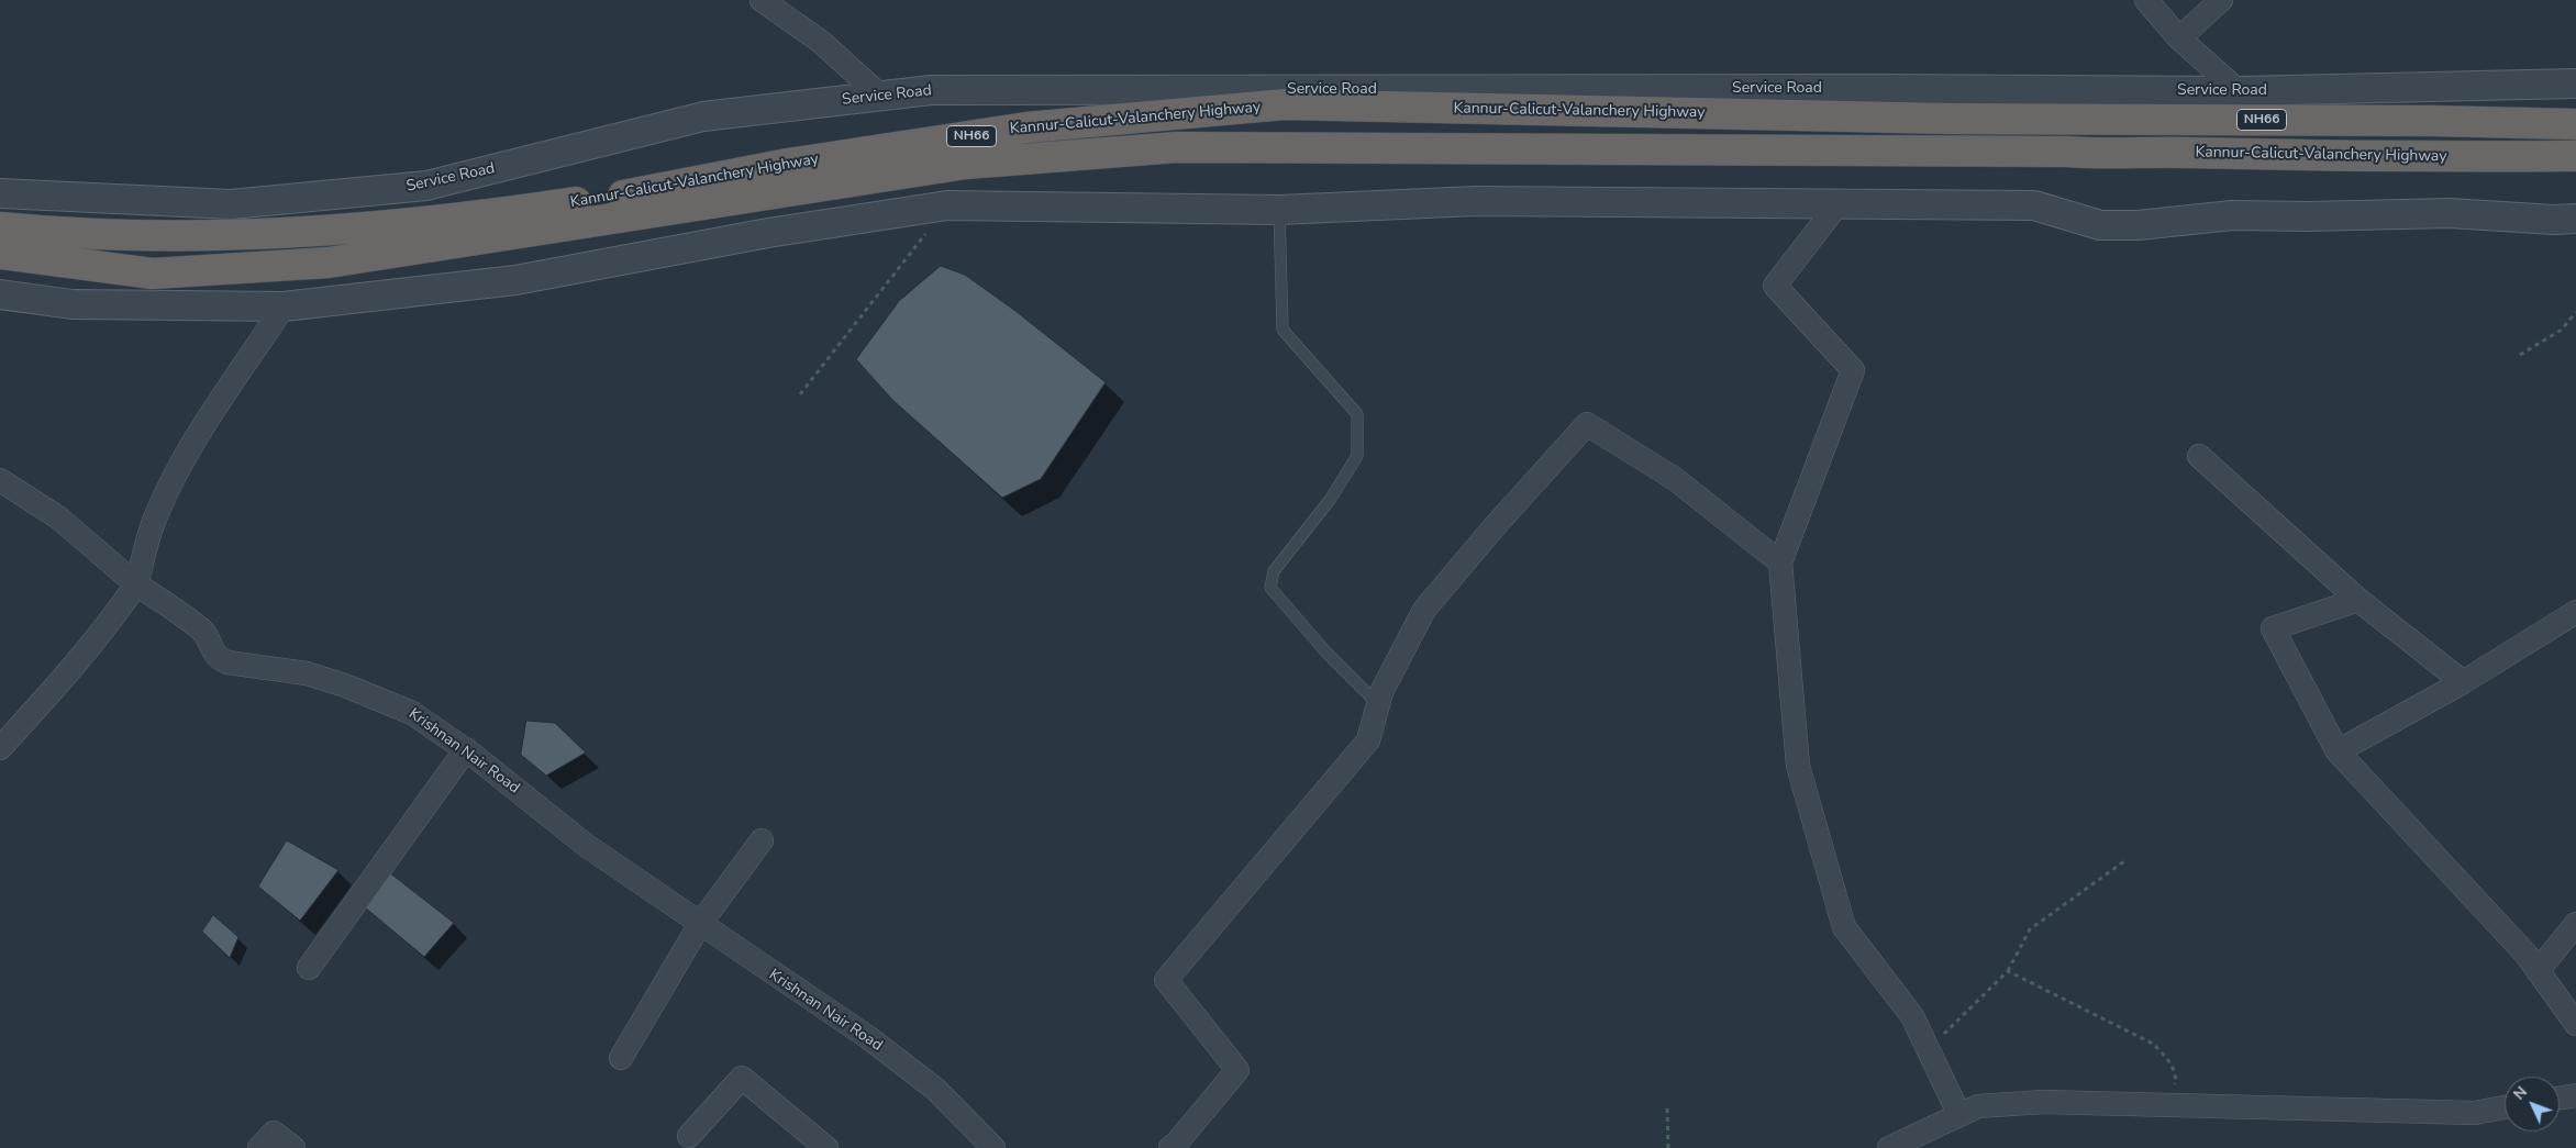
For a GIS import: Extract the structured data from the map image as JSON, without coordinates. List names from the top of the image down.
{
  "streets": {
    "highway": ["Kannur-Calicut-Valanchery Highway", "NH66"],
    "street": ["Service Road", "Krishnan Nair Road"]
  },
  "north": "top left"
}
